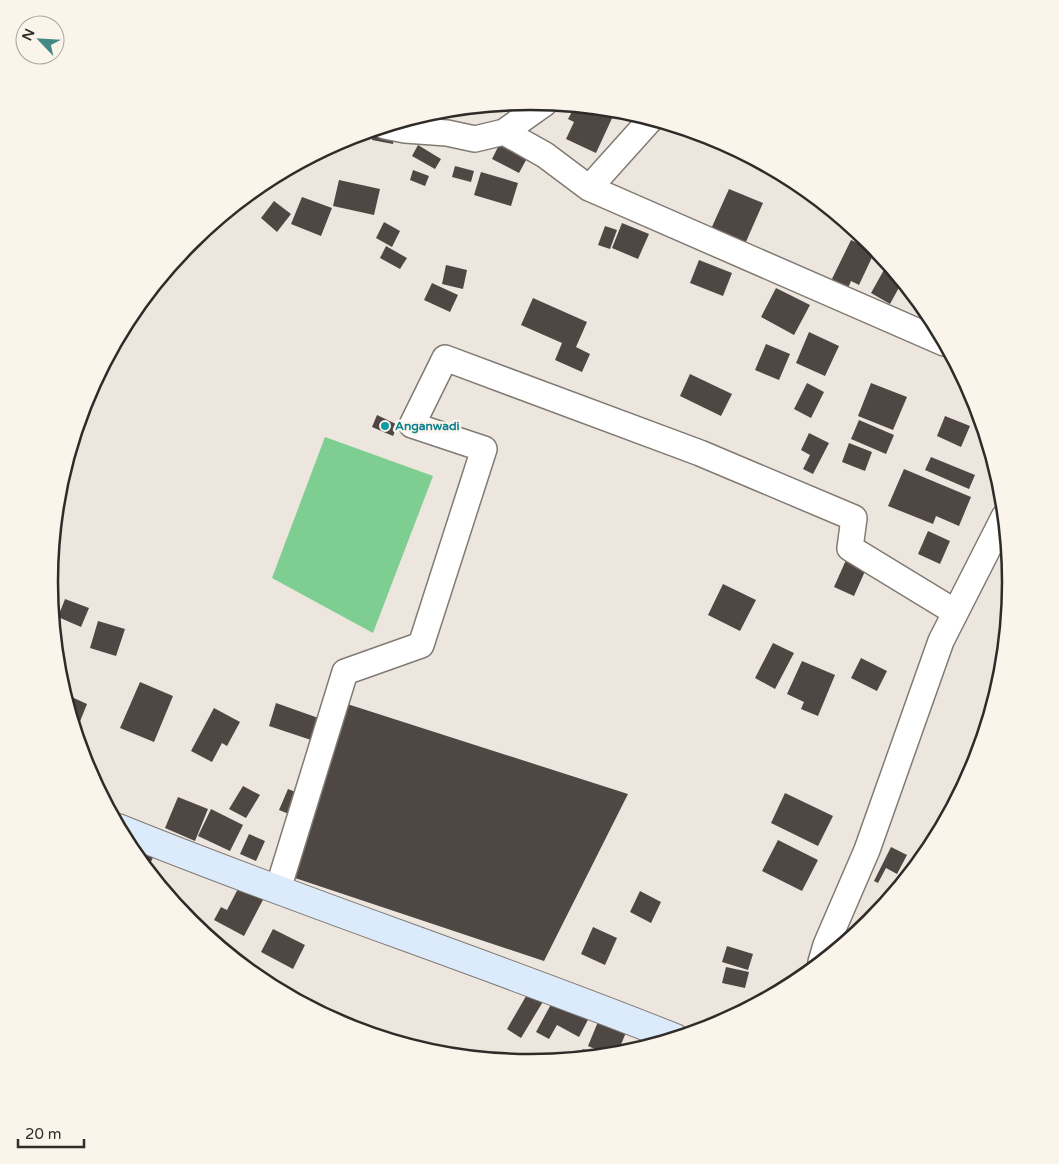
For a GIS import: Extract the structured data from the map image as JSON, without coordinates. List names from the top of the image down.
{
  "places": ["Anganwadi"],
  "scale_bar": "20 m",
  "north": "top left"
}
